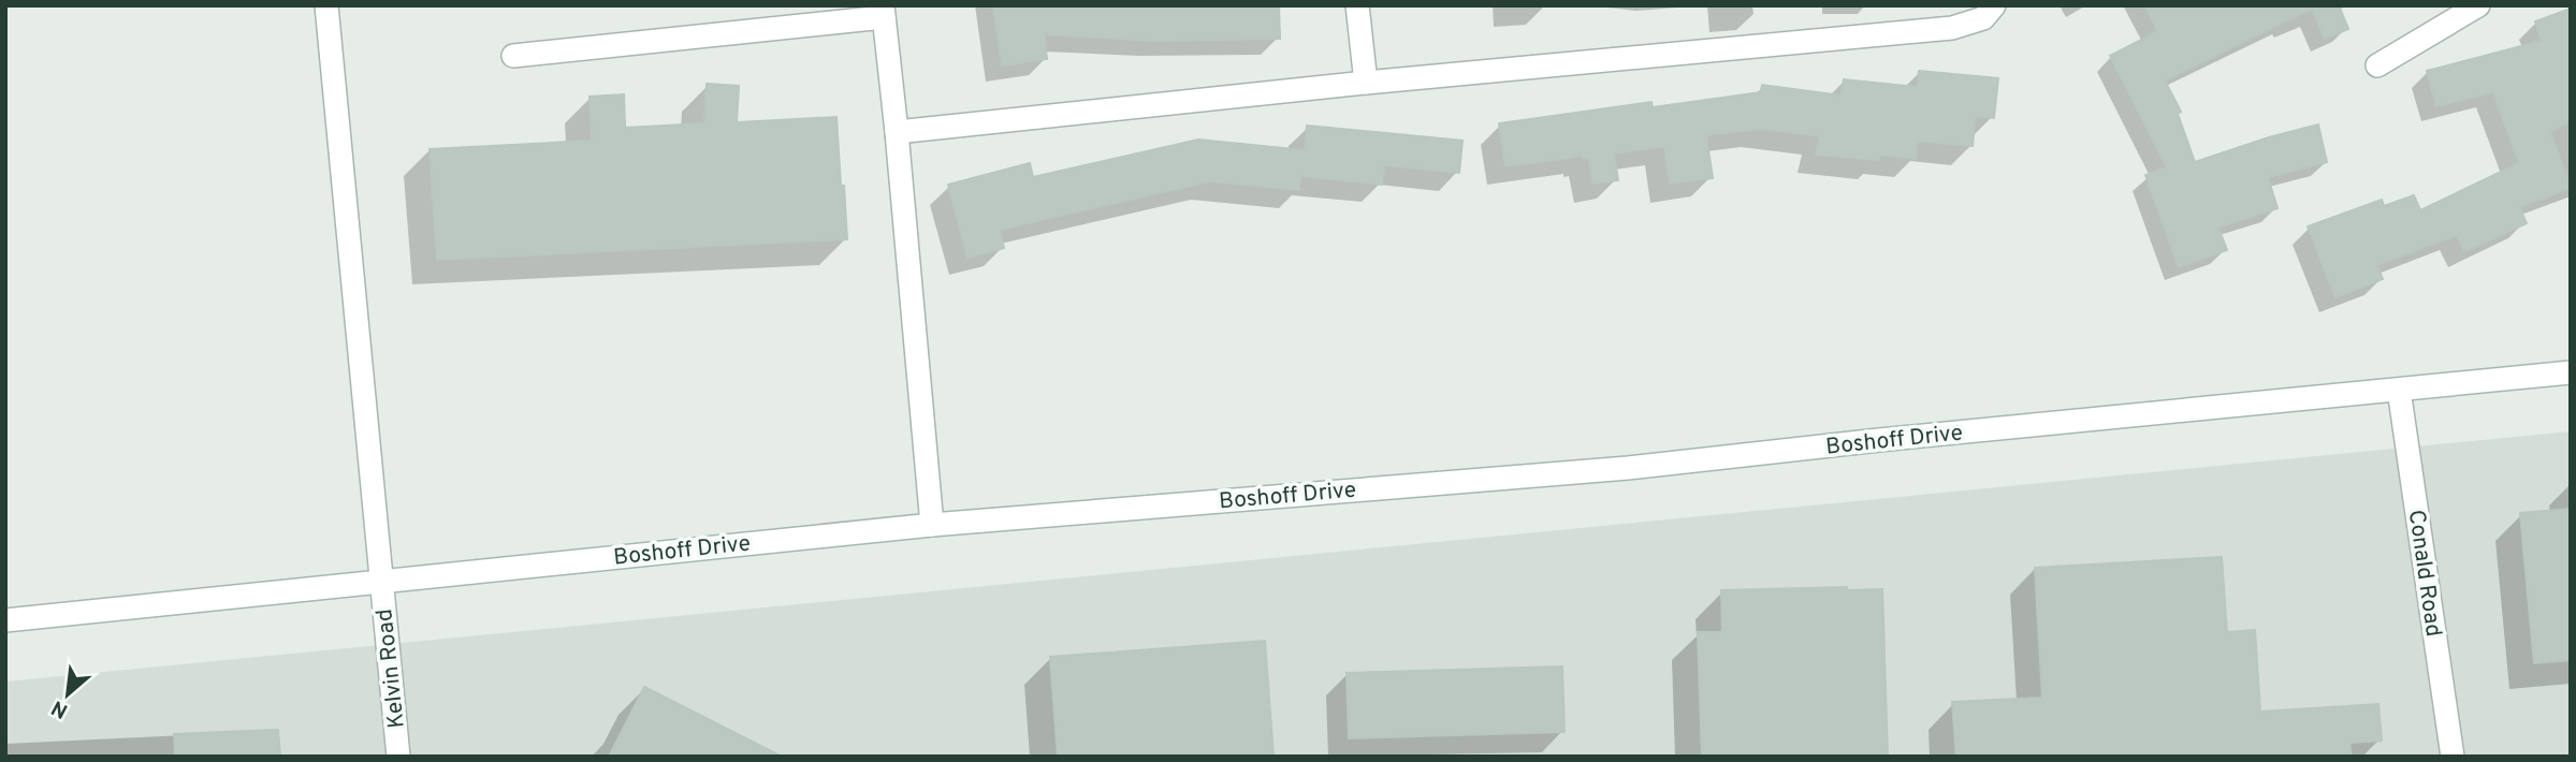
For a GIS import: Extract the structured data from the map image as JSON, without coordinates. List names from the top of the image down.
{
  "streets": {
    "street": ["Boshoff Drive", "Conald Road", "Kelvin Road"]
  },
  "crossings": [
    ["Boshoff Drive", "Conald Road"],
    ["Boshoff Drive", "Kelvin Road"]
  ],
  "north": "bottom left"
}
